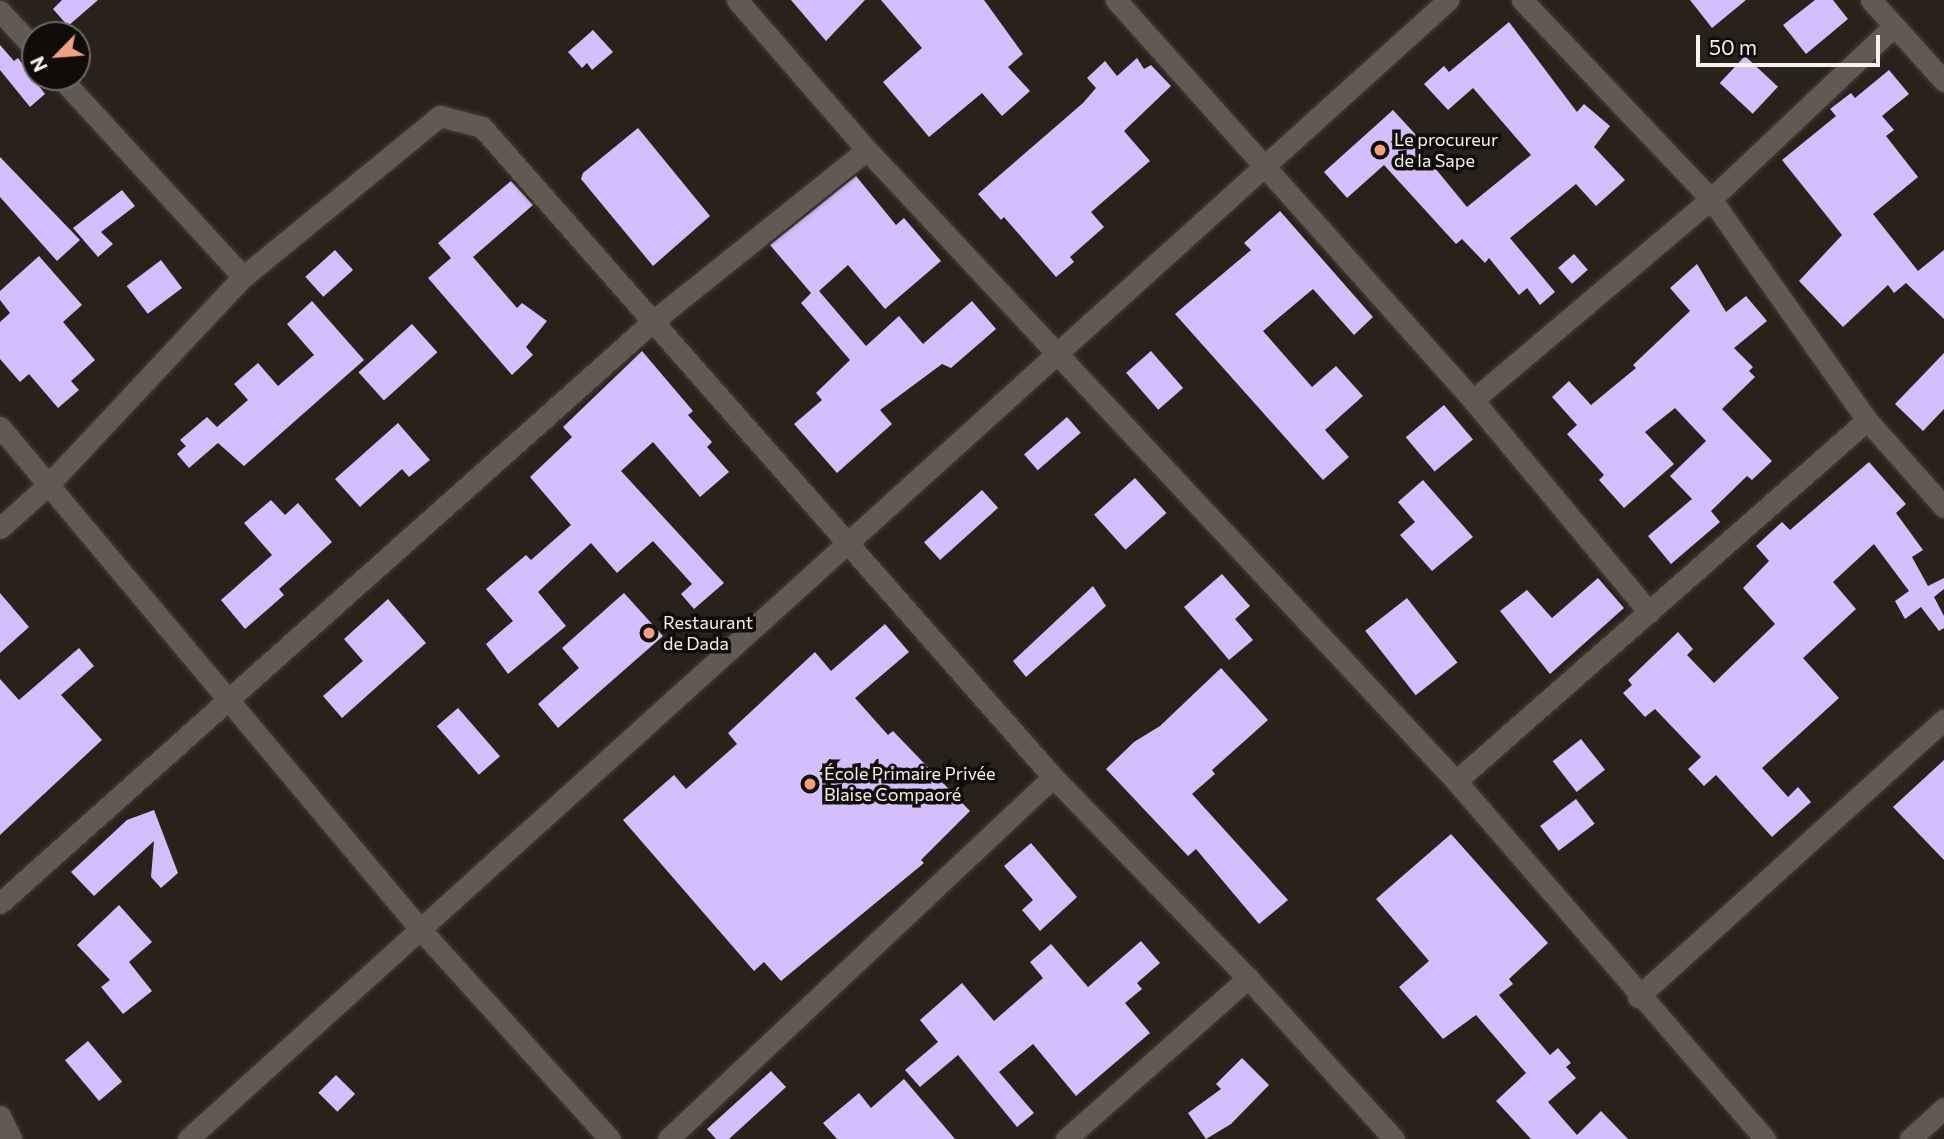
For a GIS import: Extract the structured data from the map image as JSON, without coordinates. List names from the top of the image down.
{
  "places": ["Le procureur de la Sape", "Restaurant de Dada", "École Primaire Privée Blaise Compaoré"],
  "scale_bar": "50 m",
  "north": "bottom left"
}
